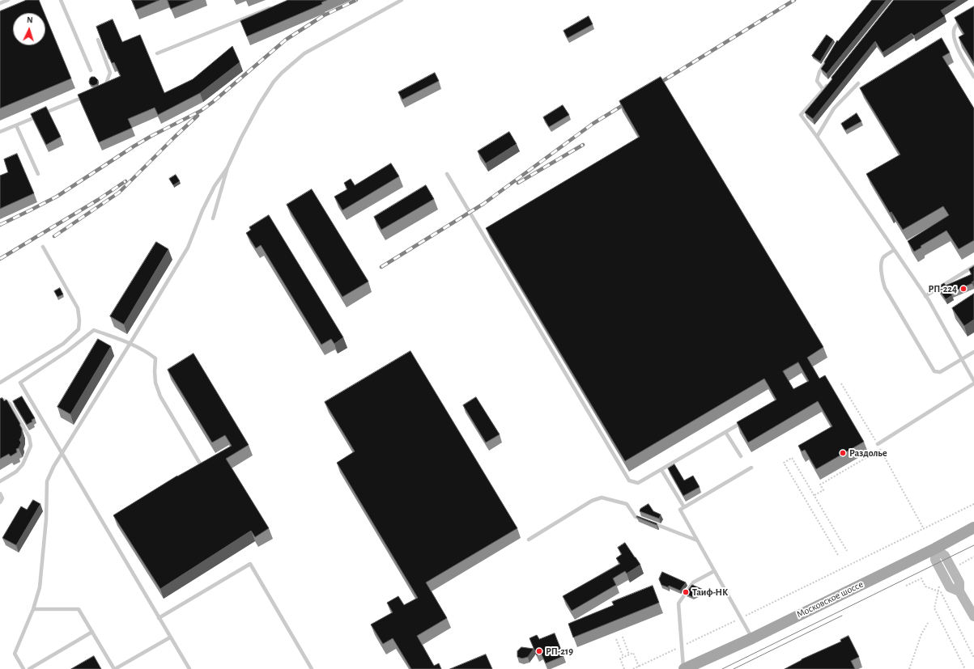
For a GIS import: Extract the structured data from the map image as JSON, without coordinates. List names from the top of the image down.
{
  "streets": {
    "main road": ["Московское шоссе"]
  },
  "places": [
    "РП-224",
    "Раздолье",
    "Таиф-НК",
    "РП-219"
  ],
  "north": "top"
}
